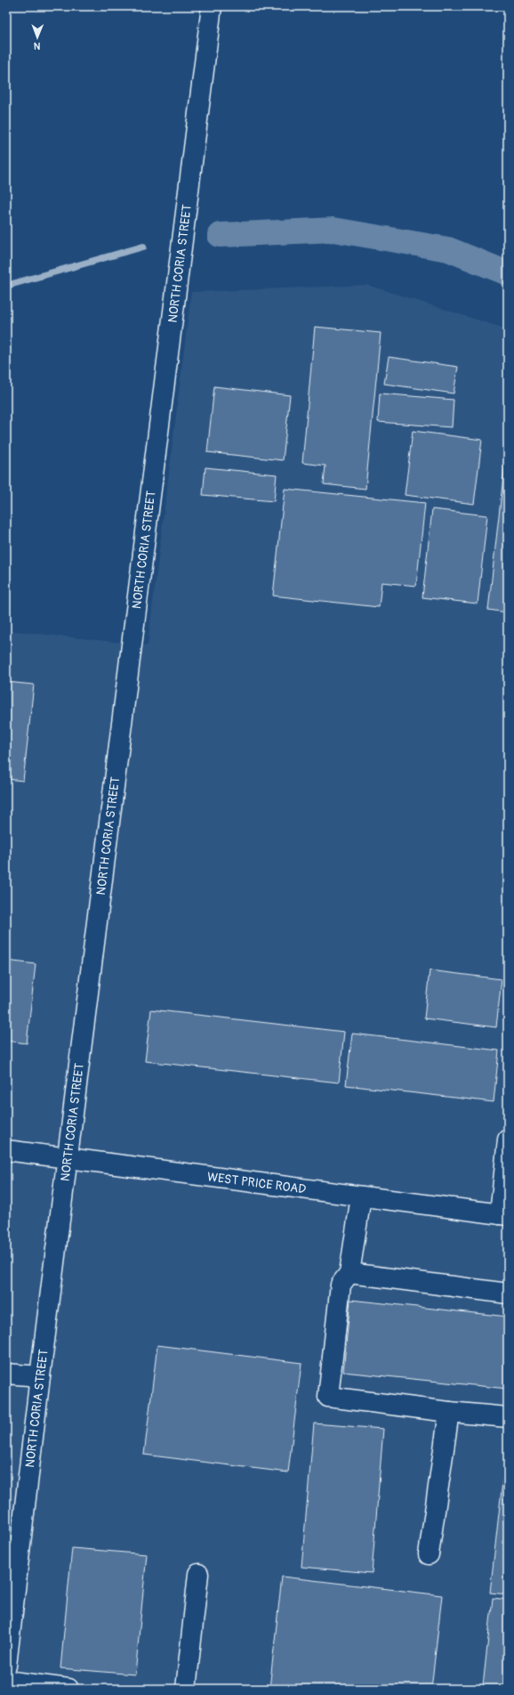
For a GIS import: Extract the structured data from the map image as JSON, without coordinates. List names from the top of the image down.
{
  "streets": {
    "street": ["NORTH CORIA STREET", "WEST PRICE ROAD"]
  },
  "crossings": [
    ["NORTH CORIA STREET", "WEST PRICE ROAD"]
  ],
  "north": "bottom"
}
